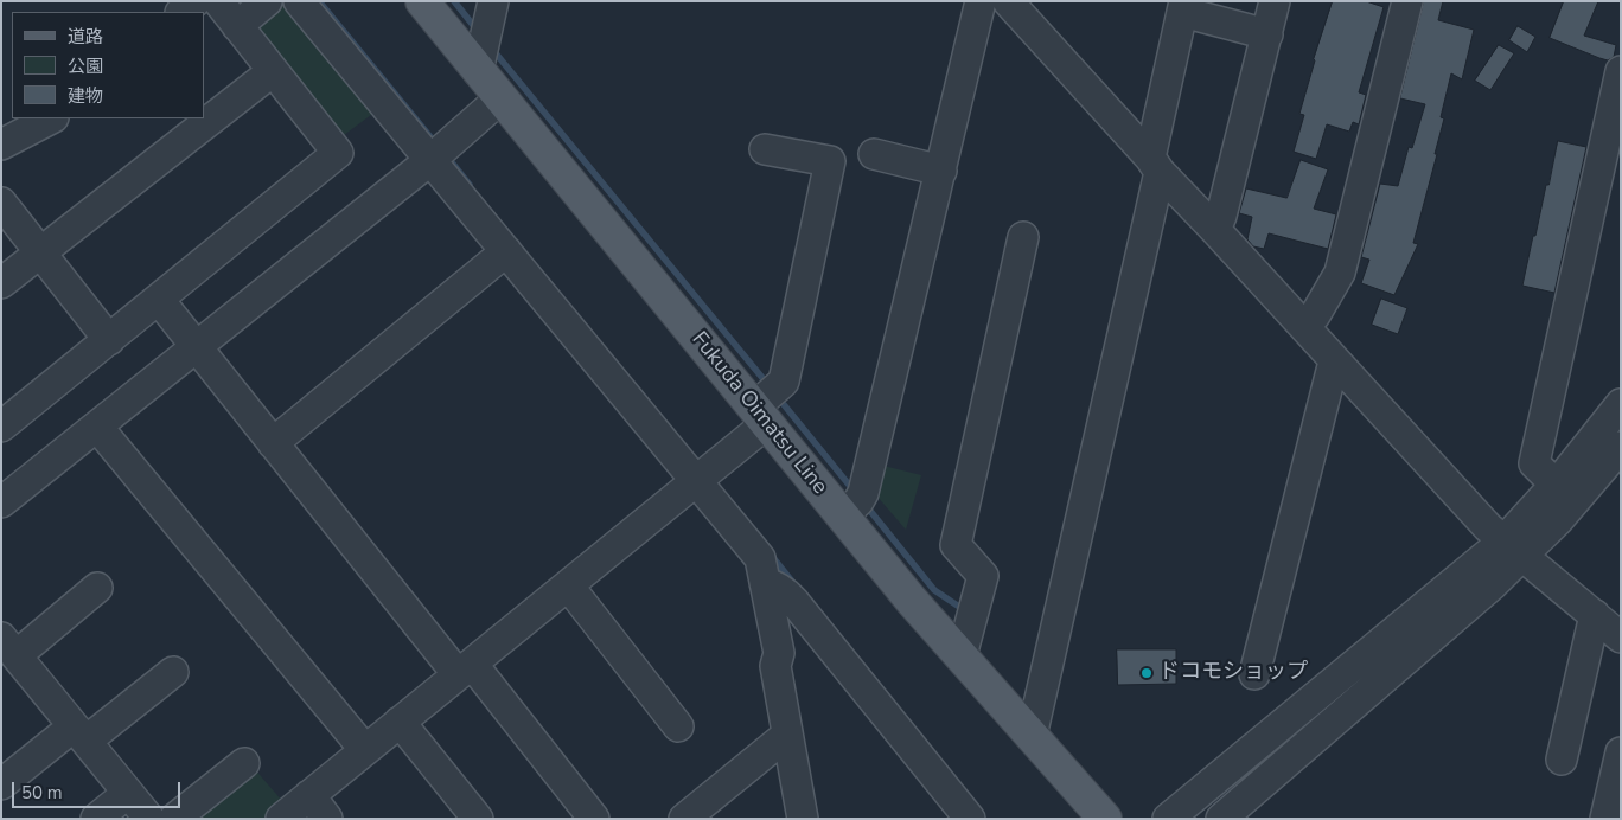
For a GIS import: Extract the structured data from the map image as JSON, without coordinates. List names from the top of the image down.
{
  "streets": {
    "main road": ["Fukuda Oimatsu Line"]
  },
  "places": ["ドコモショップ"],
  "legend": ["道路", "公園", "建物"],
  "scale_bar": "50 m"
}
